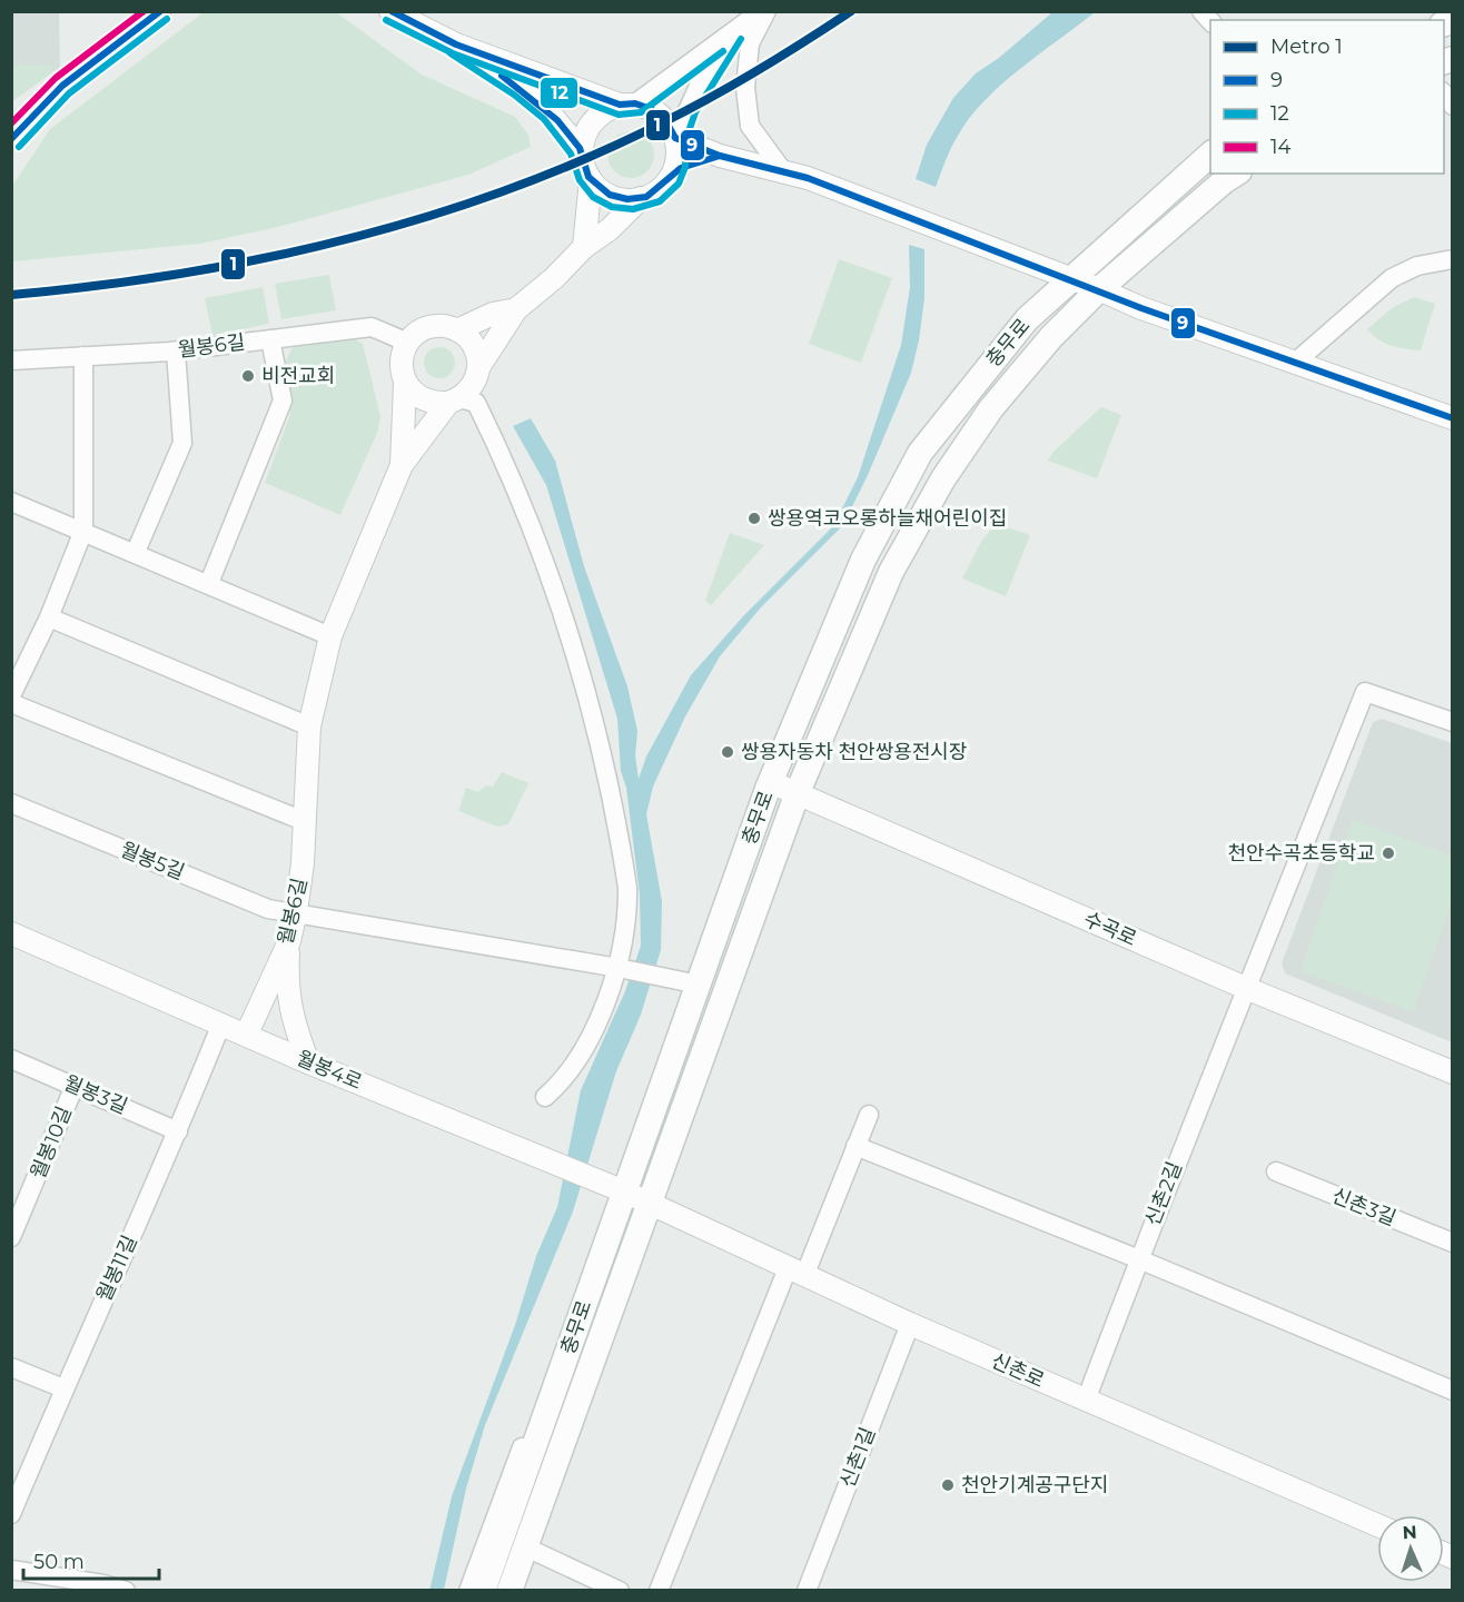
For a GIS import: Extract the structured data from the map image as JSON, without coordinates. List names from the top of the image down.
{
  "streets": {
    "main road": ["충무로"],
    "street": [
      "월봉6길",
      "월봉5길",
      "수곡로",
      "월봉4로",
      "월봉3길",
      "월봉10길",
      "신촌2길",
      "신촌3길",
      "월봉11길",
      "신촌로",
      "신촌1길"
    ]
  },
  "crossings": [
    ["충무로", "월봉5길"],
    ["충무로", "수곡로"],
    ["충무로", "월봉4로"],
    ["충무로", "신촌로"],
    ["월봉6길", "월봉5길"],
    ["월봉6길", "월봉4로"],
    ["수곡로", "신촌2길"],
    ["월봉4로", "월봉11길"],
    ["월봉4로", "신촌로"],
    ["월봉3길", "월봉10길"],
    ["월봉3길", "월봉11길"],
    ["신촌2길", "신촌로"],
    ["신촌로", "신촌1길"]
  ],
  "places": [
    "비전교회",
    "쌍용역코오롱하늘채어린이집",
    "쌍용자동차 천안쌍용전시장",
    "천안수곡초등학교",
    "천안기계공구단지"
  ],
  "lines": [
    "metro line 1",
    "transit line 9",
    "transit line 14",
    "transit line 12"
  ],
  "legend": [
    "Metro 1",
    "9",
    "12",
    "14"
  ],
  "scale_bar": "50 m",
  "north": "top"
}
